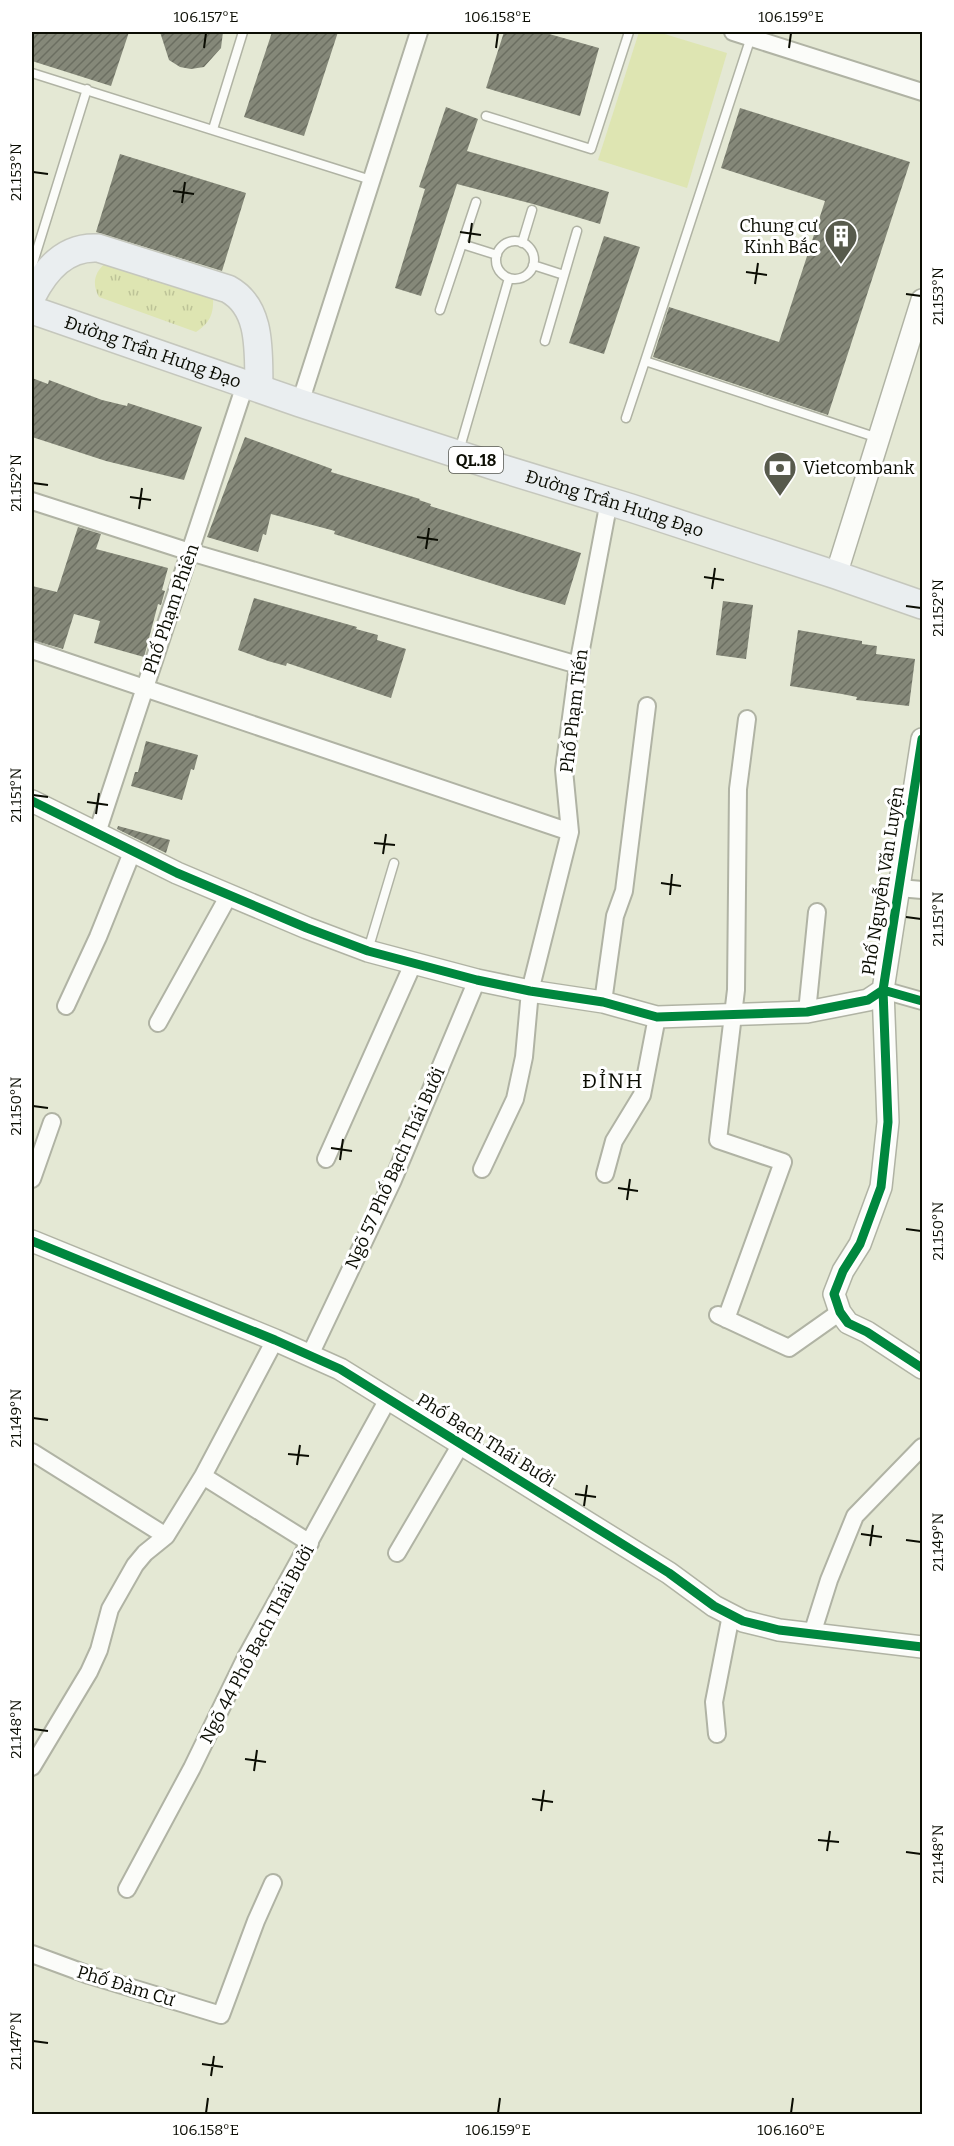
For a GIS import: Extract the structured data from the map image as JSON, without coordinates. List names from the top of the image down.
{
  "streets": {
    "highway": ["Đường Trần Hưng Đạo", "QL.18"],
    "street": [
      "Phố Phạm Phiên",
      "Phố Phạm Tiến",
      "Phố Nguyễn Văn Luyện",
      "Ngõ 57 Phố Bạch Thái Bưởi",
      "Phố Bạch Thái Bưởi",
      "Ngõ 44 Phố Bạch Thái Bưởi",
      "Phố Đàm Cư"
    ]
  },
  "crossings": [
    ["Đường Trần Hưng Đạo", "Phố Phạm Phiên"],
    ["Đường Trần Hưng Đạo", "Phố Phạm Tiến"],
    ["Ngõ 57 Phố Bạch Thái Bưởi", "Phố Bạch Thái Bưởi"],
    ["Phố Bạch Thái Bưởi", "Ngõ 44 Phố Bạch Thái Bưởi"]
  ],
  "districts": ["ĐỈNH"],
  "places": {
    "building": ["Chung cư Kinh Bắc"],
    "bank": ["Vietcombank"]
  },
  "coordinates": [
    "106.157°E",
    "106.158°E",
    "106.159°E",
    "21.153°N",
    "21.152°N",
    "21.151°N",
    "21.150°N",
    "21.149°N",
    "21.148°N",
    "21.147°N",
    "106.160°E"
  ]
}
